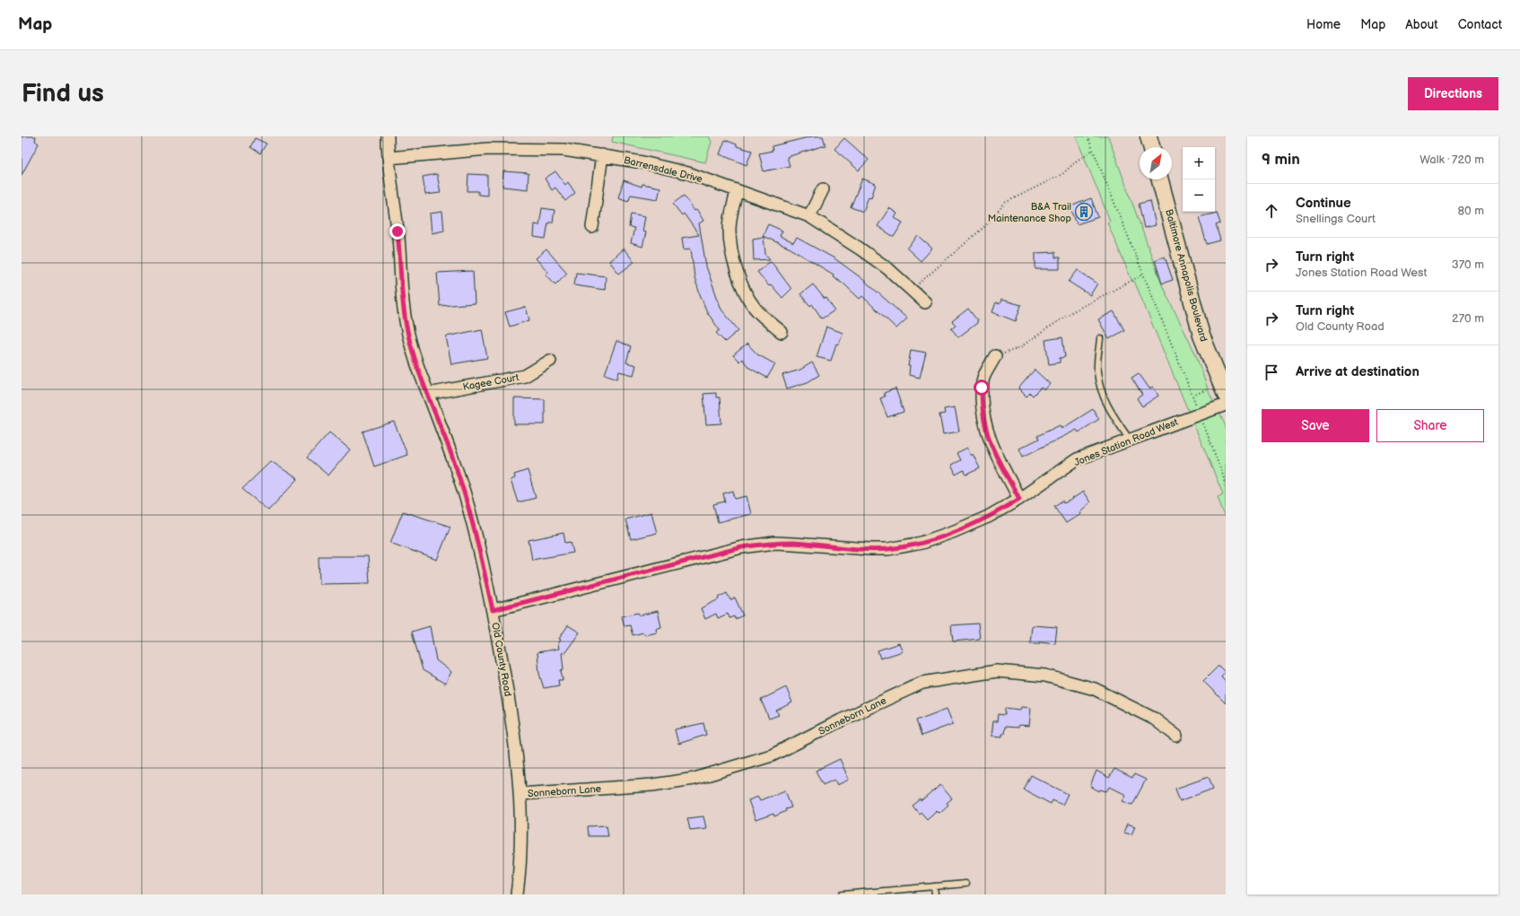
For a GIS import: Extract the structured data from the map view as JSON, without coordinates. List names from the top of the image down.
{
  "streets": {
    "street": [
      "Barrensdale Drive",
      "Baltimore Annapolis Boulevard",
      "Kagee Court",
      "Jones Station Road West",
      "Old County Road",
      "Sonneborn Lane"
    ]
  },
  "crossings": [
    ["Barrensdale Drive", "Old County Road"],
    ["Kagee Court", "Old County Road"],
    ["Jones Station Road West", "Old County Road"],
    ["Old County Road", "Sonneborn Lane"]
  ],
  "places": {
    "building": ["B&A Trail Maintenance Shop"]
  },
  "north": "top right",
  "page": {
    "header": "Map",
    "nav": [
      "Home",
      "Map",
      "About",
      "Contact"
    ],
    "buttons": [
      "Directions",
      ["Save", "Share"]
    ],
    "title": "Find us",
    "heading": ["9 min", "Walk · 720 m"],
    "map_buttons": ["+", "−"],
    "list": [
      ["Continue", "Snellings Court", "80 m"],
      ["Turn right", "Jones Station Road West", "370 m"],
      ["Turn right", "Old County Road", "270 m"],
      "Arrive at destination"
    ]
  }
}
